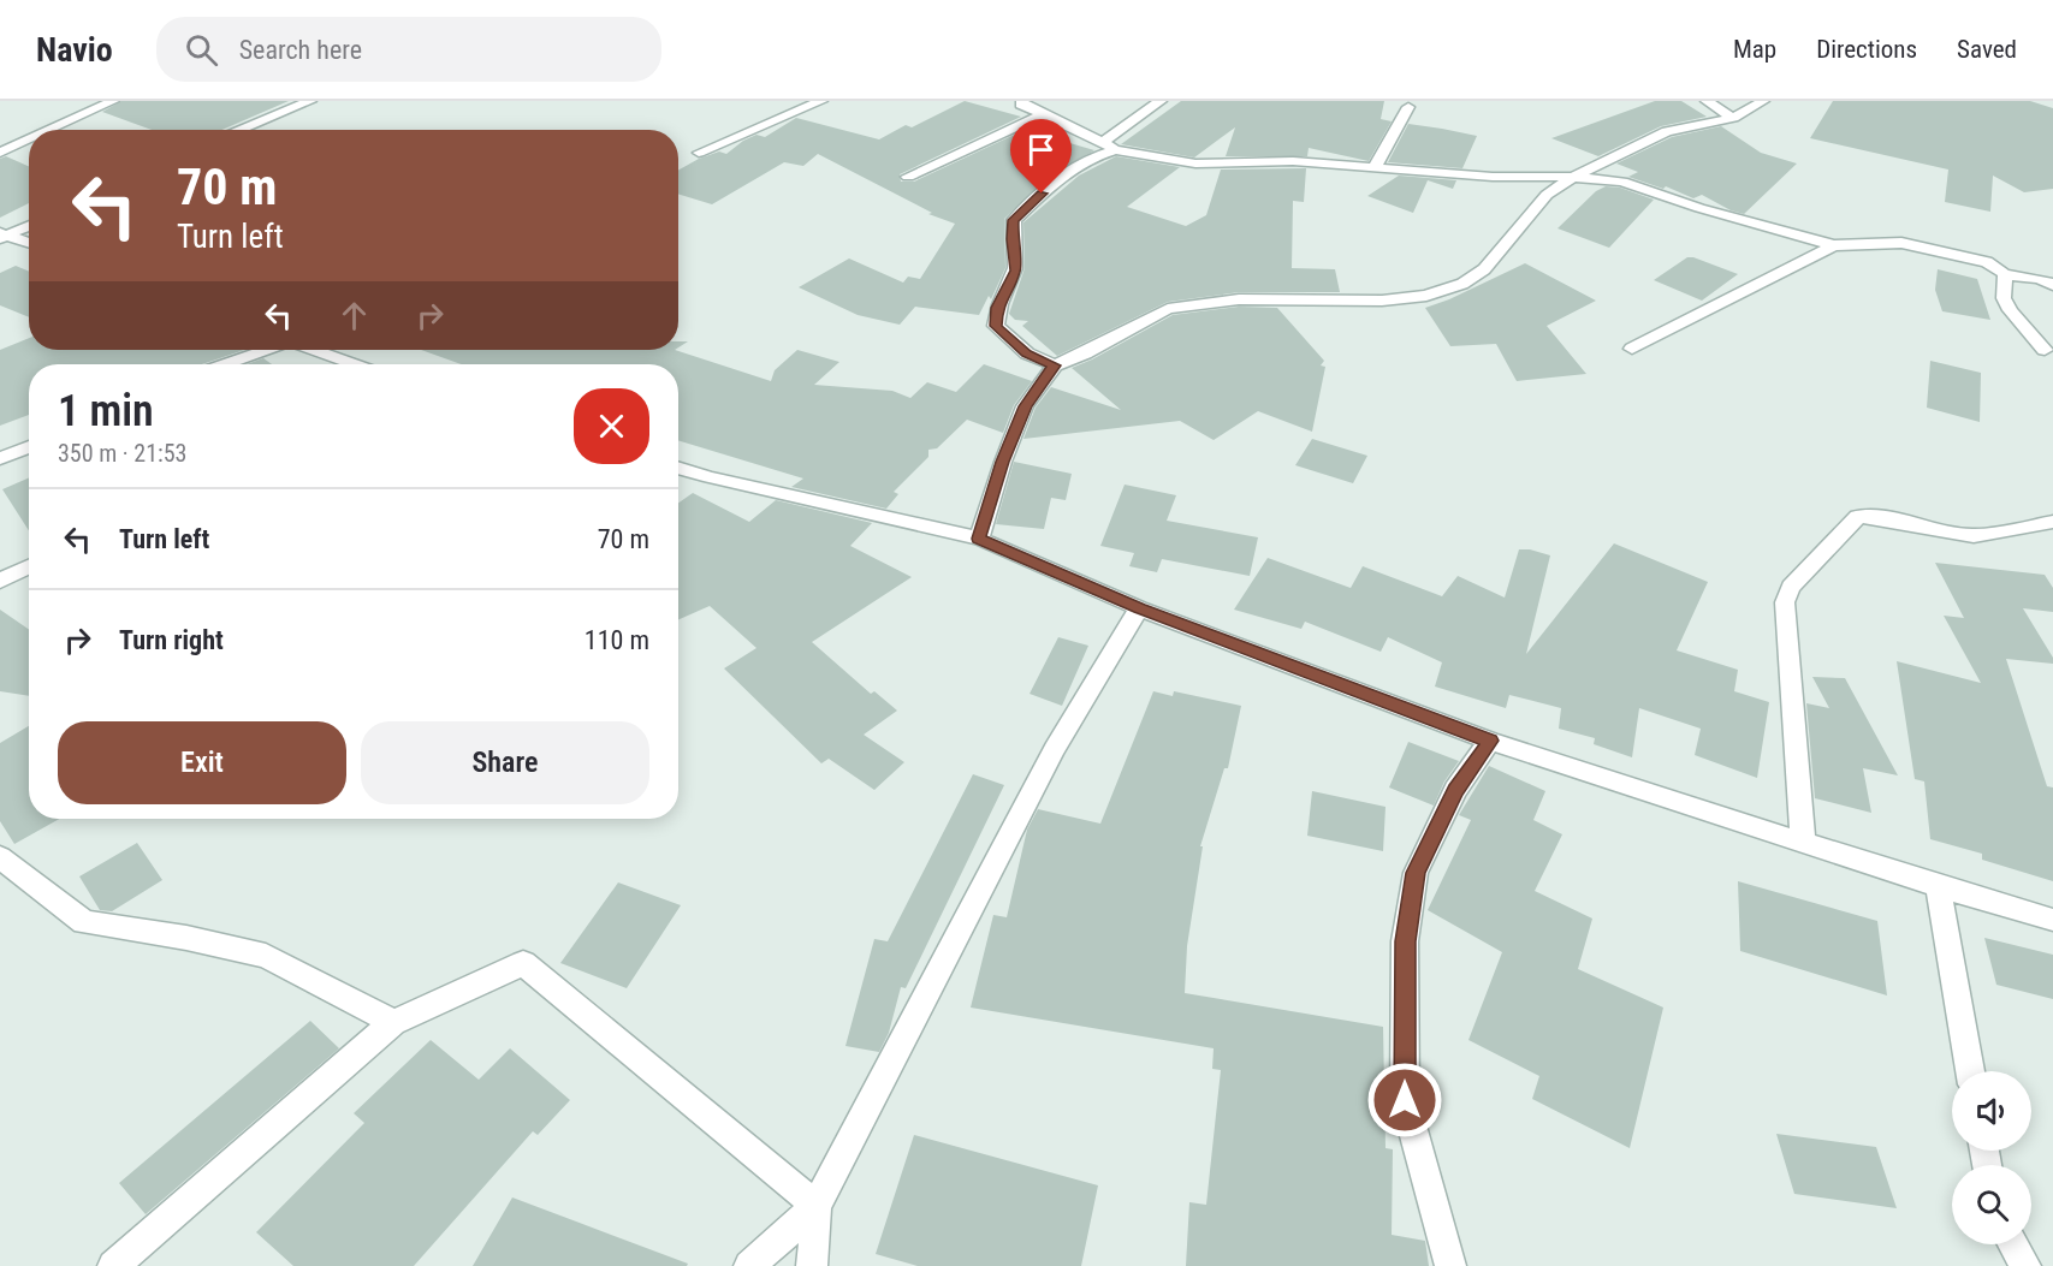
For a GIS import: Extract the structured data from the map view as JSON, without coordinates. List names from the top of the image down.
{
  "page": {
    "header": "Navio",
    "search": "Search here",
    "nav": ["Map", "Directions", "Saved"],
    "turn": ["70 m", "Turn left"],
    "heading": ["1 min", "350 m · 21:53"],
    "list": [
      {
        "name": "Turn left",
        "value": "70 m"
      },
      {
        "name": "Turn right",
        "value": "110 m"
      }
    ],
    "buttons": ["Exit", "Share"]
  }
}
